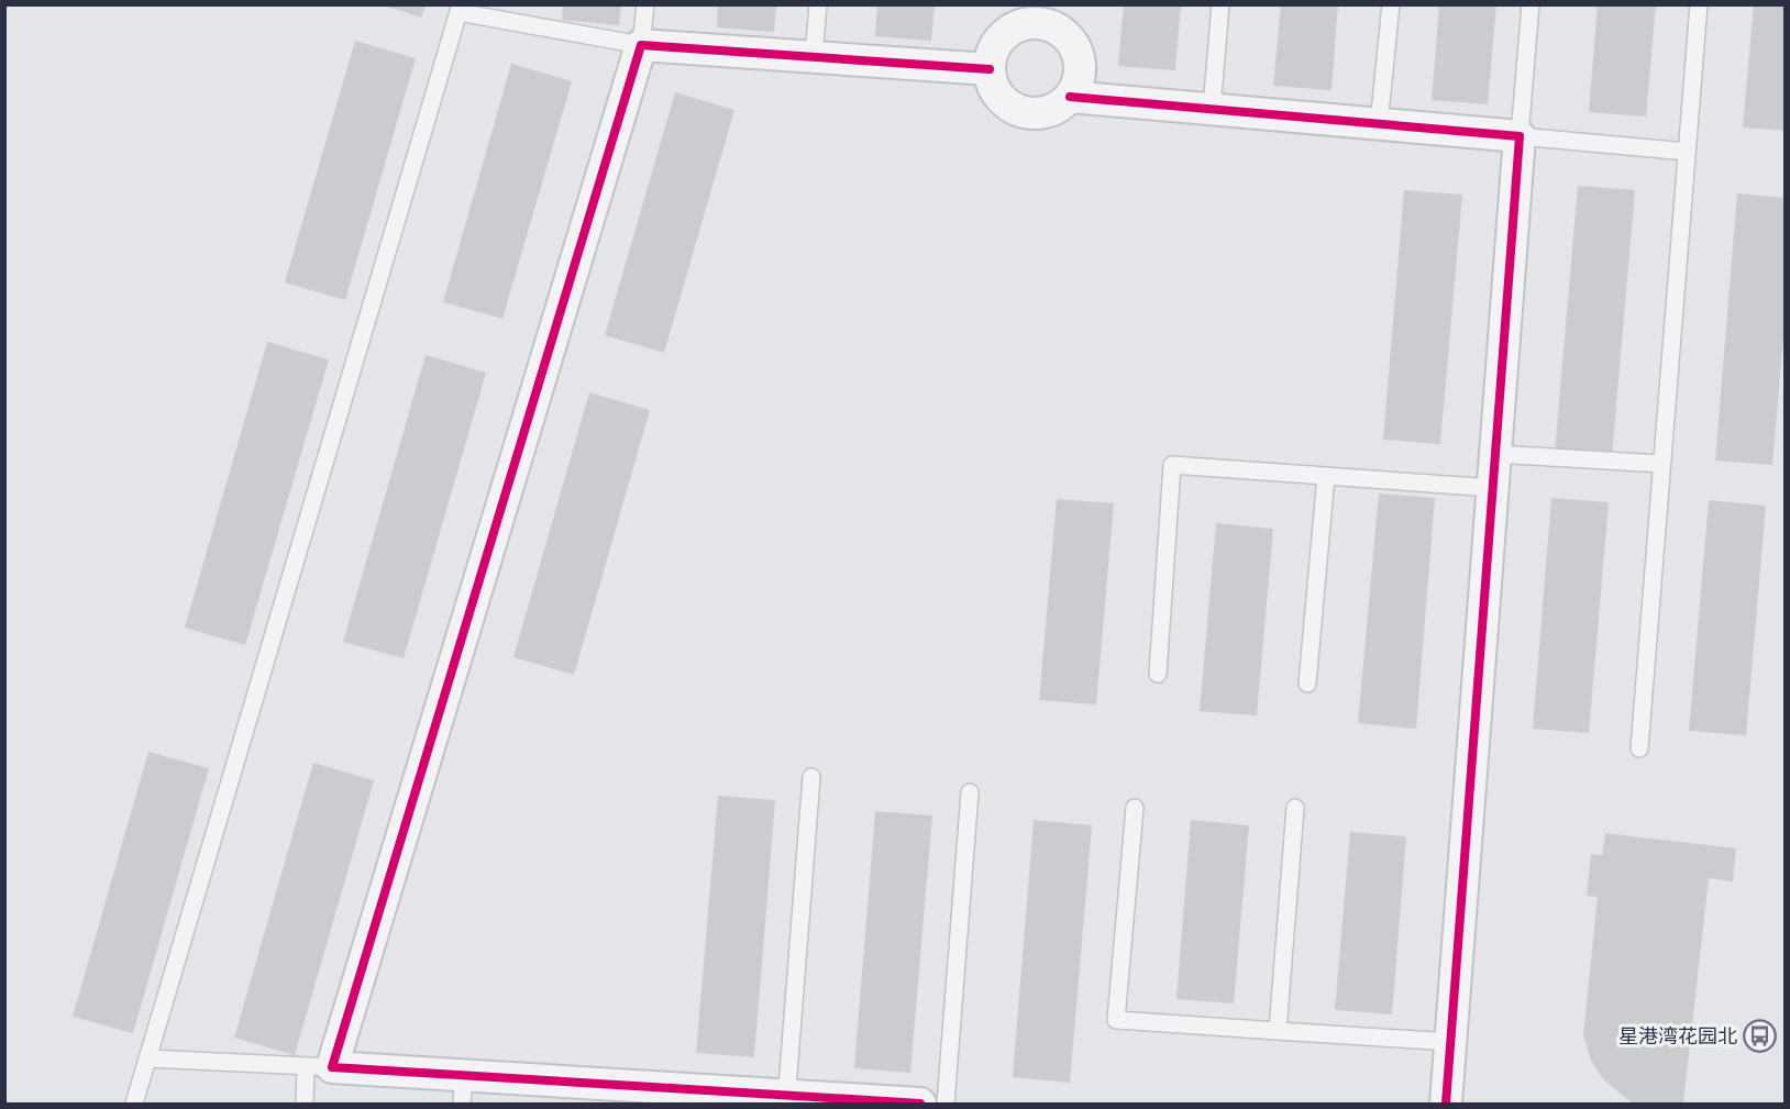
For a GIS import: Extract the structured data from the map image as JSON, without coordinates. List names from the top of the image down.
{
  "places": {
    "bus stop": ["星港湾花园北"]
  }
}
